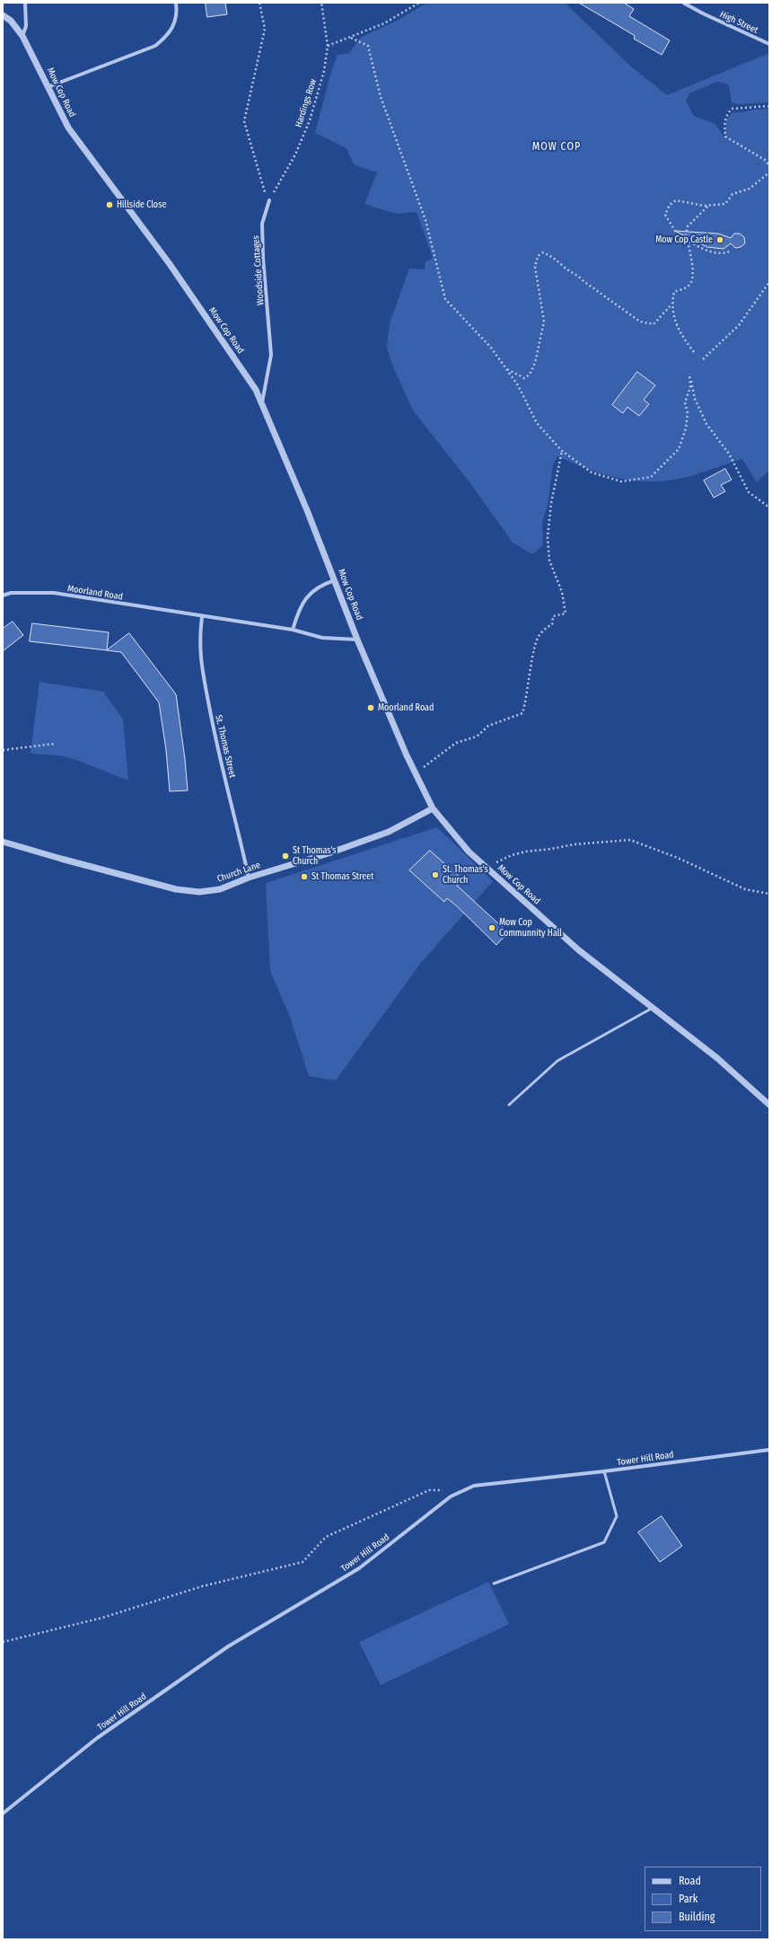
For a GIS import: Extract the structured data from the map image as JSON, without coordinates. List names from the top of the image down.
{
  "streets": {
    "street": [
      "High Street",
      "Mow Cop Road",
      "Woodside Cottages",
      "Moorland Road",
      "St. Thomas Street",
      "Church Lane",
      "Tower Hill Road"
    ],
    "path": ["Hardings Row"]
  },
  "crossings": [
    ["Mow Cop Road", "Woodside Cottages"],
    ["Mow Cop Road", "Moorland Road"],
    ["Mow Cop Road", "Church Lane"],
    ["Hardings Row", "Woodside Cottages"],
    ["Moorland Road", "St. Thomas Street"],
    ["St. Thomas Street", "Church Lane"]
  ],
  "districts": ["MOW COP"],
  "places": [
    "Hillside Close",
    "Mow Cop Castle",
    "Moorland Road",
    "St Thomas's Church",
    "St. Thomas's Church",
    "St Thomas Street",
    "Mow Cop Communnity Hall"
  ],
  "legend": ["Road", "Park", "Building"]
}
